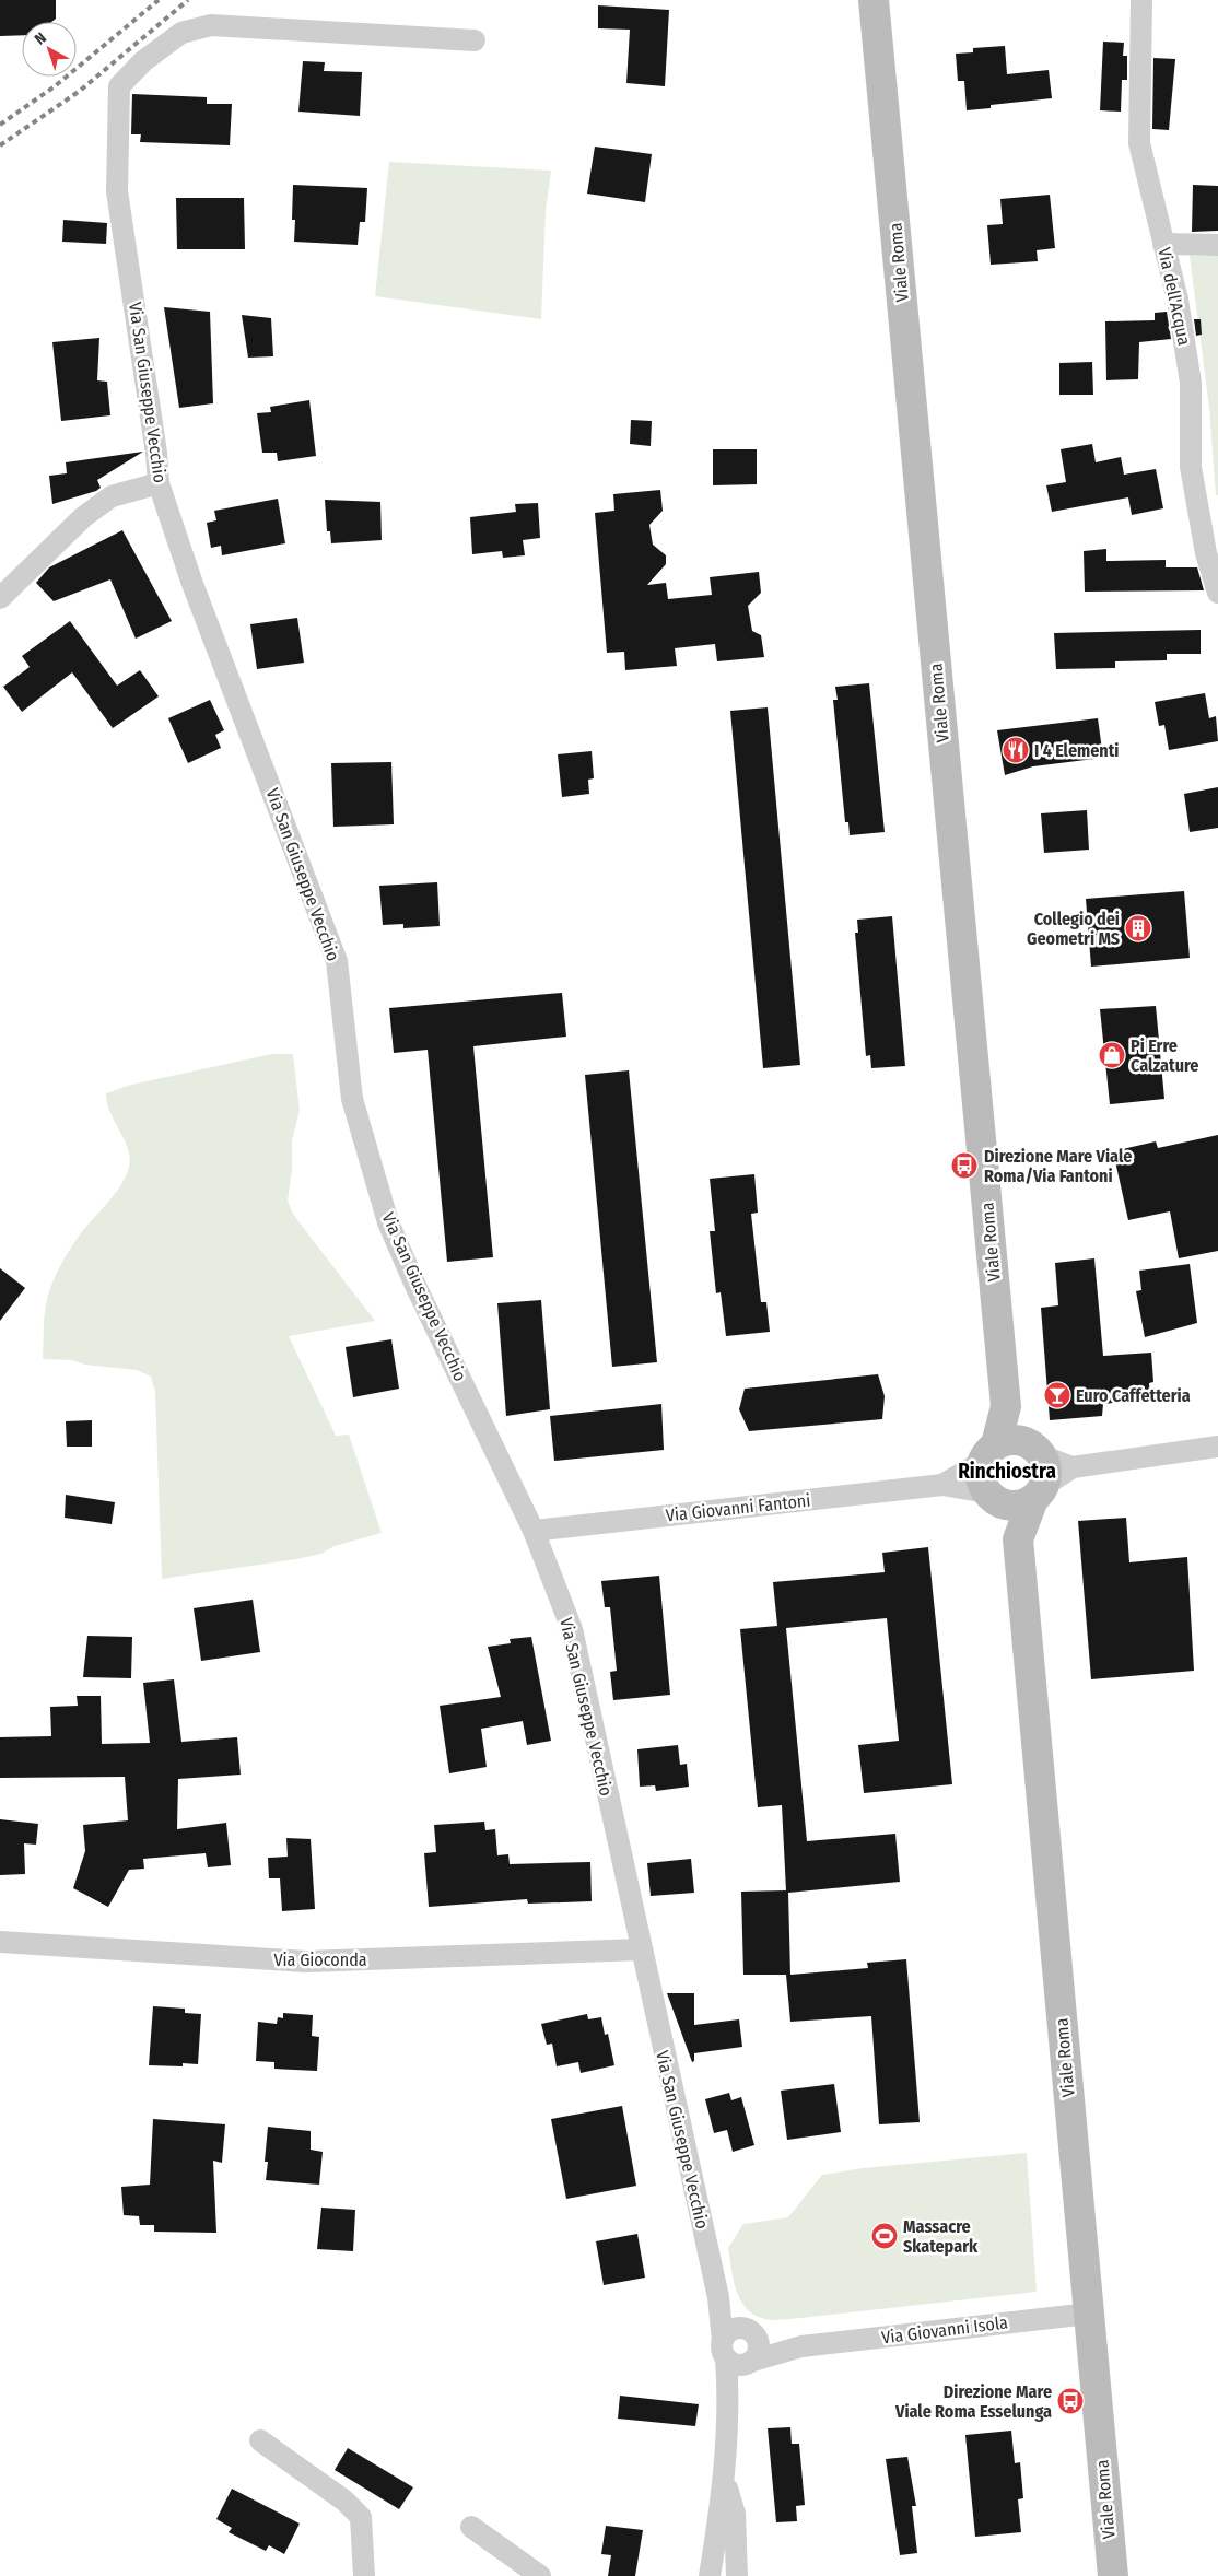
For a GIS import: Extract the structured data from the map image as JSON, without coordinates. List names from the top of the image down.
{
  "streets": {
    "main road": ["Viale Roma"],
    "street": [
      "Via dell'Acqua",
      "Via San Giuseppe Vecchio",
      "Via Giovanni Fantoni",
      "Via Gioconda",
      "Via Giovanni Isola"
    ]
  },
  "crossings": [
    ["Viale Roma", "Via Giovanni Fantoni"],
    ["Viale Roma", "Via Giovanni Isola"],
    ["Via San Giuseppe Vecchio", "Via Giovanni Fantoni"],
    ["Via San Giuseppe Vecchio", "Via Gioconda"],
    ["Via San Giuseppe Vecchio", "Via Giovanni Isola"]
  ],
  "districts": ["Rinchiostra"],
  "places": {
    "restaurant": ["I 4 Elementi"],
    "building": ["Collegio dei Geometri MS"],
    "shop": ["Pi Erre Calzature"],
    "bus stop": ["Direzione Mare Viale Roma/Via Fantoni", "Direzione Mare Viale Roma Esselunga"],
    "bar": ["Euro Caffetteria"],
    "sports": ["Massacre Skatepark"]
  },
  "north": "top left"
}
